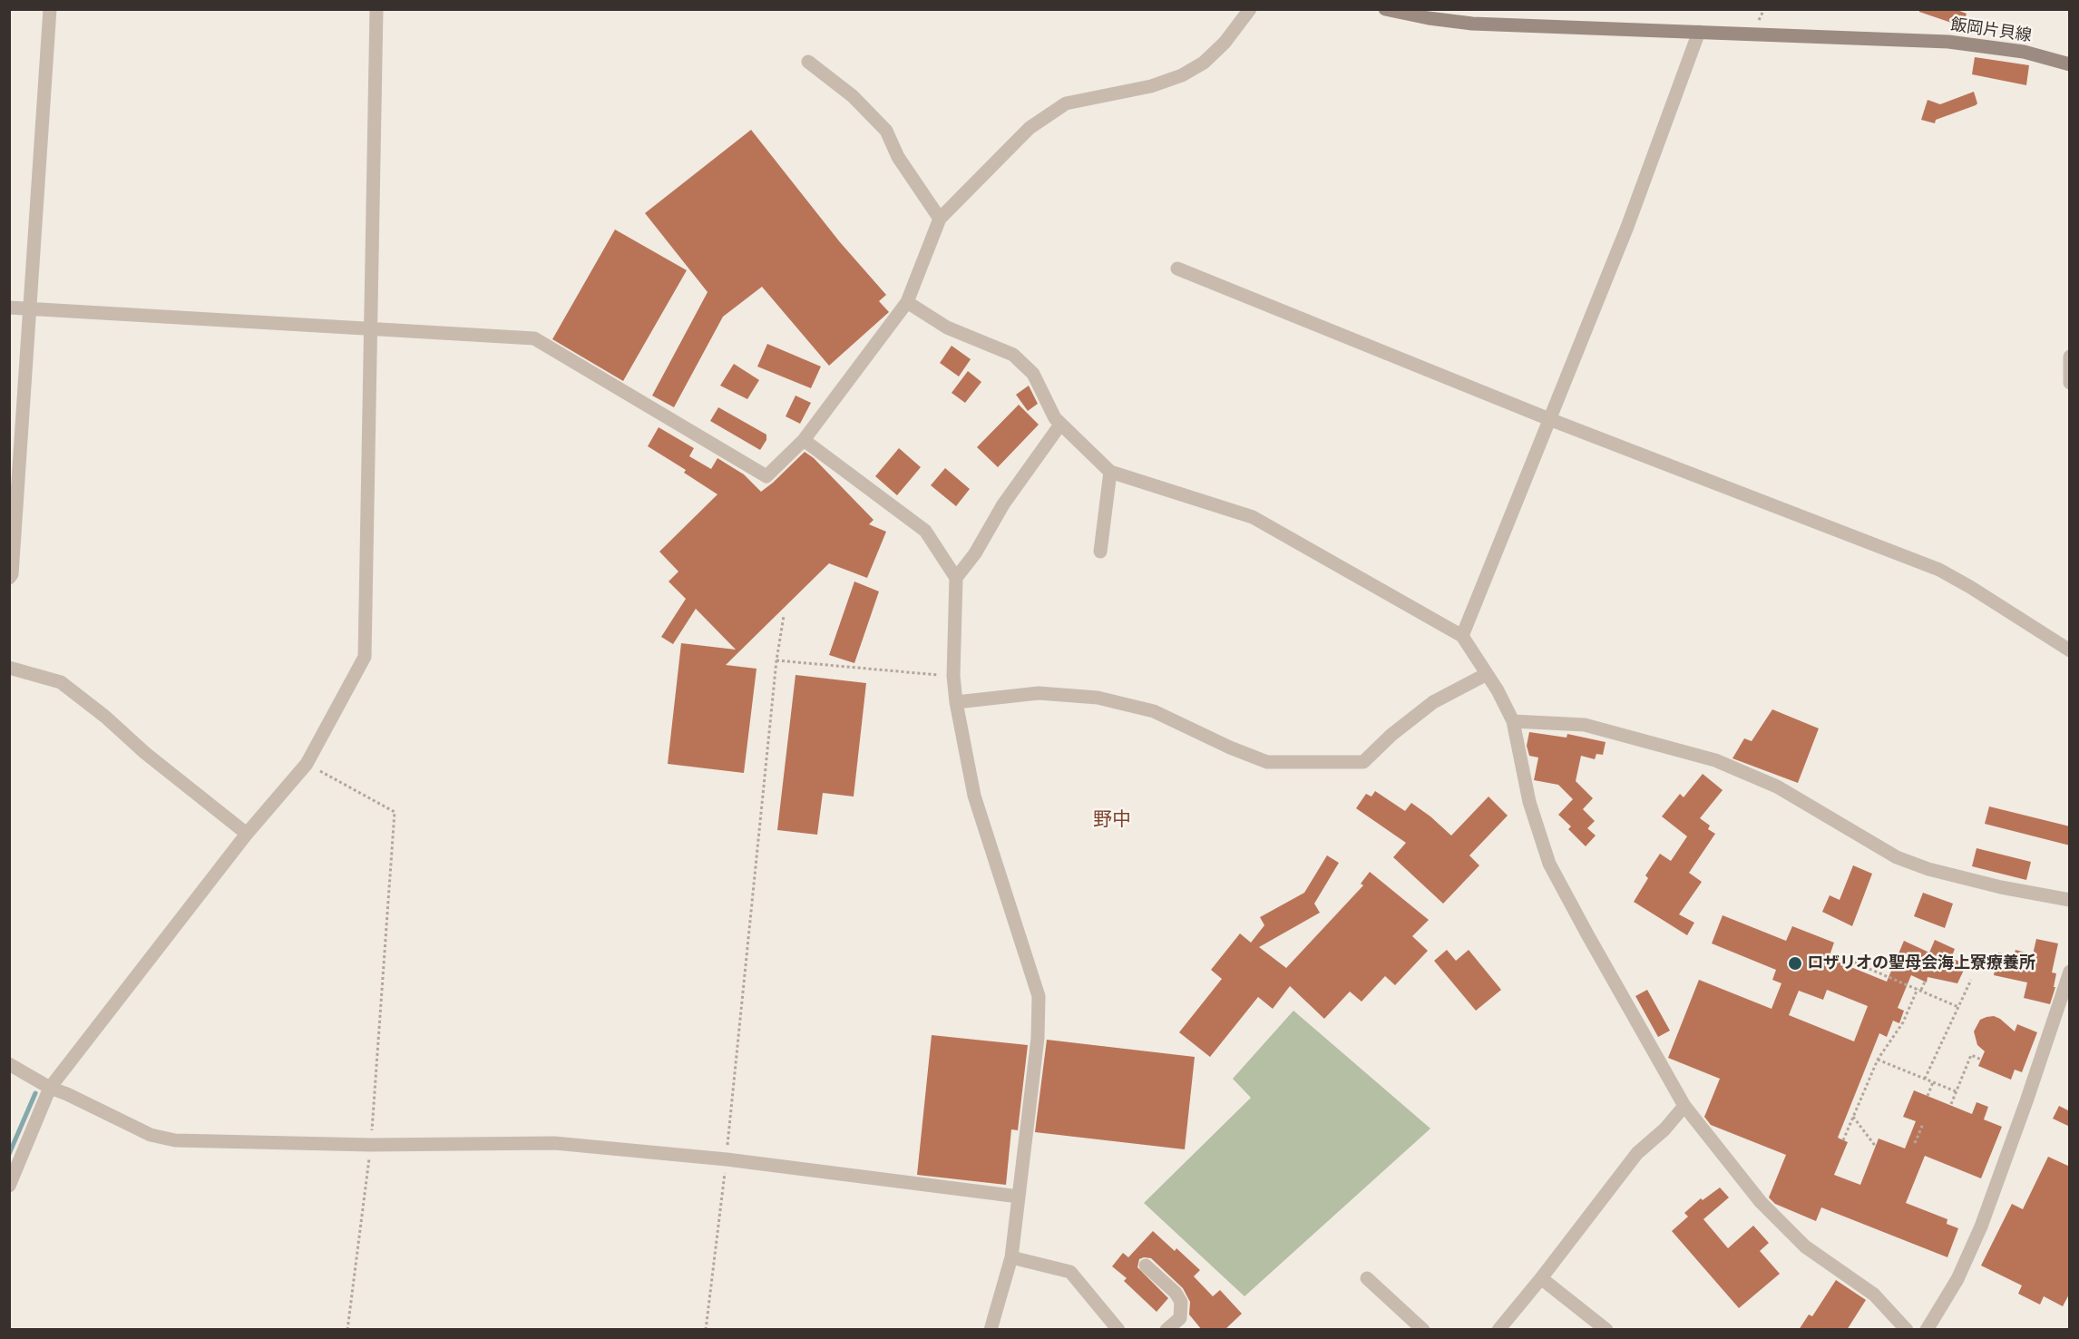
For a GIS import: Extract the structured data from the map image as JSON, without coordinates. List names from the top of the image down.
{
  "streets": {
    "main road": ["飯岡片貝線"]
  },
  "districts": ["野中"],
  "places": ["ロザリオの聖母会海上寮療養所"]
}
